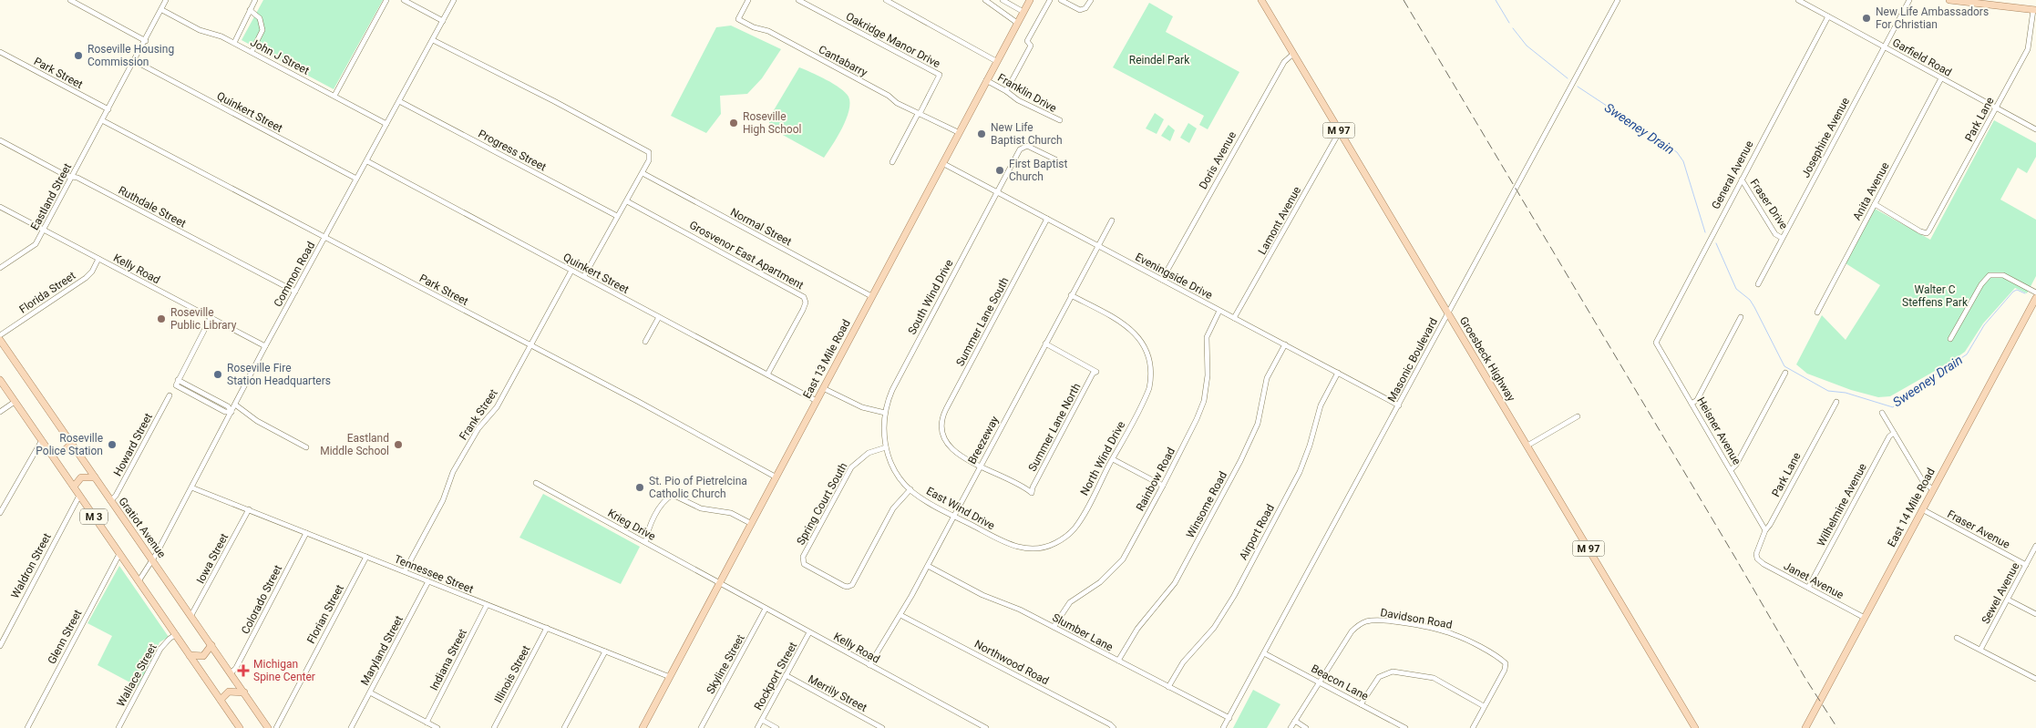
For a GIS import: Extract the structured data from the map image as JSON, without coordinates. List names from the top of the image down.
{
  "streets": {
    "main road": [
      "M 97",
      "East 13 Mile Road",
      "Groesbeck Highway",
      "East 14 Mile Road",
      "M 3",
      "Gratiot Avenue"
    ],
    "street": [
      "Oakridge Manor Drive",
      "John J Street",
      "Garfield Road",
      "Cantabarry",
      "Park Street",
      "Franklin Drive",
      "Quinkert Street",
      "Park Lane",
      "Josephine Avenue",
      "Progress Street",
      "Doris Avenue",
      "General Avenue",
      "Anita Avenue",
      "Eastland Street",
      "Fraser Drive",
      "Ruthdale Street",
      "Lamont Avenue",
      "Normal Street",
      "Grosvenor East Apartment",
      "Kelly Road",
      "Common Road",
      "Eveningside Drive",
      "Florida Street",
      "South Wind Drive",
      "Summer Lane South",
      "Masonic Boulevard",
      "Frank Street",
      "Summer Lane North",
      "Heisner Avenue",
      "Breezeway",
      "Howard Street",
      "North Wind Drive",
      "Rainbow Road",
      "Spring Court South",
      "Winsome Road",
      "Wilhelmine Avenue",
      "East Wind Drive",
      "Krieg Drive",
      "Fraser Avenue",
      "Airport Road",
      "Iowa Street",
      "Waldron Street",
      "Tennessee Street",
      "Janet Avenue",
      "Sewel Avenue",
      "Colorado Street",
      "Florian Street",
      "Davidson Road",
      "Slumber Lane",
      "Glenn Street",
      "Maryland Street",
      "Indiana Street",
      "Northwood Road",
      "Skyline Street",
      "Illinois Street",
      "Wallace Street",
      "Rockport Street",
      "Beacon Lane",
      "Merrily Street"
    ]
  },
  "crossings": [
    ["Oakridge Manor Drive", "Cantabarry"],
    ["John J Street", "Common Road"],
    ["Garfield Road", "Park Lane"],
    ["Garfield Road", "Josephine Avenue"],
    ["Garfield Road", "General Avenue"],
    ["Garfield Road", "Anita Avenue"],
    ["Cantabarry", "East 13 Mile Road"],
    ["Park Street", "Eastland Street"],
    ["Park Street", "Common Road"],
    ["Park Street", "East 13 Mile Road"],
    ["Park Street", "Frank Street"],
    ["Franklin Drive", "East 13 Mile Road"],
    ["Quinkert Street", "Grosvenor East Apartment"],
    ["Quinkert Street", "Common Road"],
    ["Quinkert Street", "East 13 Mile Road"],
    ["Quinkert Street", "Frank Street"],
    ["Park Lane", "Anita Avenue"],
    ["Park Lane", "Heisner Avenue"],
    ["Park Lane", "Janet Avenue"],
    ["Josephine Avenue", "Fraser Drive"],
    ["Progress Street", "Common Road"],
    ["Doris Avenue", "Eveningside Drive"],
    ["Doris Avenue", "Groesbeck Highway"],
    ["General Avenue", "Fraser Drive"],
    ["General Avenue", "Heisner Avenue"],
    ["Eastland Street", "Ruthdale Street"],
    ["Eastland Street", "Kelly Road"],
    ["Ruthdale Street", "Common Road"],
    ["Lamont Avenue", "Eveningside Drive"],
    ["Lamont Avenue", "Groesbeck Highway"],
    ["Normal Street", "East 13 Mile Road"],
    ["Kelly Road", "Common Road"],
    ["Kelly Road", "Florida Street"],
    ["Kelly Road", "East 13 Mile Road"],
    ["Kelly Road", "Breezeway"],
    ["Kelly Road", "Krieg Drive"],
    ["Kelly Road", "Skyline Street"],
    ["Kelly Road", "Rockport Street"],
    ["Common Road", "M 3"],
    ["Common Road", "Gratiot Avenue"],
    ["Common Road", "Tennessee Street"],
    ["Eveningside Drive", "South Wind Drive"],
    ["Eveningside Drive", "Summer Lane South"],
    ["Eveningside Drive", "East 13 Mile Road"],
    ["Eveningside Drive", "Masonic Boulevard"],
    ["Eveningside Drive", "Breezeway"],
    ["Eveningside Drive", "Rainbow Road"],
    ["Eveningside Drive", "Winsome Road"],
    ["Eveningside Drive", "Airport Road"],
    ["South Wind Drive", "East Wind Drive"],
    ["Summer Lane South", "Summer Lane North"],
    ["Summer Lane South", "Breezeway"],
    ["East 13 Mile Road", "Krieg Drive"],
    ["East 13 Mile Road", "Tennessee Street"],
    ["Groesbeck Highway", "Masonic Boulevard"],
    ["Masonic Boulevard", "Slumber Lane"],
    ["Masonic Boulevard", "Beacon Lane"],
    ["Frank Street", "Tennessee Street"],
    ["Summer Lane North", "Breezeway"],
    ["Breezeway", "North Wind Drive"],
    ["Breezeway", "East Wind Drive"],
    ["Breezeway", "Slumber Lane"],
    ["Breezeway", "Northwood Road"],
    ["Howard Street", "Gratiot Avenue"],
    ["North Wind Drive", "East Wind Drive"],
    ["Rainbow Road", "Slumber Lane"],
    ["Spring Court South", "East Wind Drive"],
    ["Winsome Road", "Slumber Lane"],
    ["Wilhelmine Avenue", "Janet Avenue"],
    ["East 14 Mile Road", "Fraser Avenue"],
    ["East 14 Mile Road", "Janet Avenue"],
    ["M 3", "Waldron Street"],
    ["M 3", "Glenn Street"],
    ["M 3", "Wallace Street"],
    ["Gratiot Avenue", "Iowa Street"],
    ["Gratiot Avenue", "Colorado Street"],
    ["Fraser Avenue", "Sewel Avenue"],
    ["Airport Road", "Slumber Lane"],
    ["Iowa Street", "Tennessee Street"],
    ["Tennessee Street", "Colorado Street"],
    ["Tennessee Street", "Florian Street"],
    ["Tennessee Street", "Maryland Street"],
    ["Tennessee Street", "Indiana Street"],
    ["Tennessee Street", "Illinois Street"],
    ["Davidson Road", "Beacon Lane"],
    ["Rockport Street", "Merrily Street"]
  ],
  "water": ["Sweeney Drain"],
  "parks": ["Reindel Park", "Walter C Steffens Park"],
  "places": {
    "other": [
      "New Life Ambassadors For Christian",
      "Roseville Housing Commission",
      "Roseville High School",
      "New Life Baptist Church",
      "First Baptist Church",
      "Roseville Public Library",
      "Roseville Fire Station Headquarters",
      "Roseville Police Station",
      "Eastland Middle School",
      "St. Pio of Pietrelcina Catholic Church"
    ],
    "health": ["Michigan Spine Center"]
  }
}
